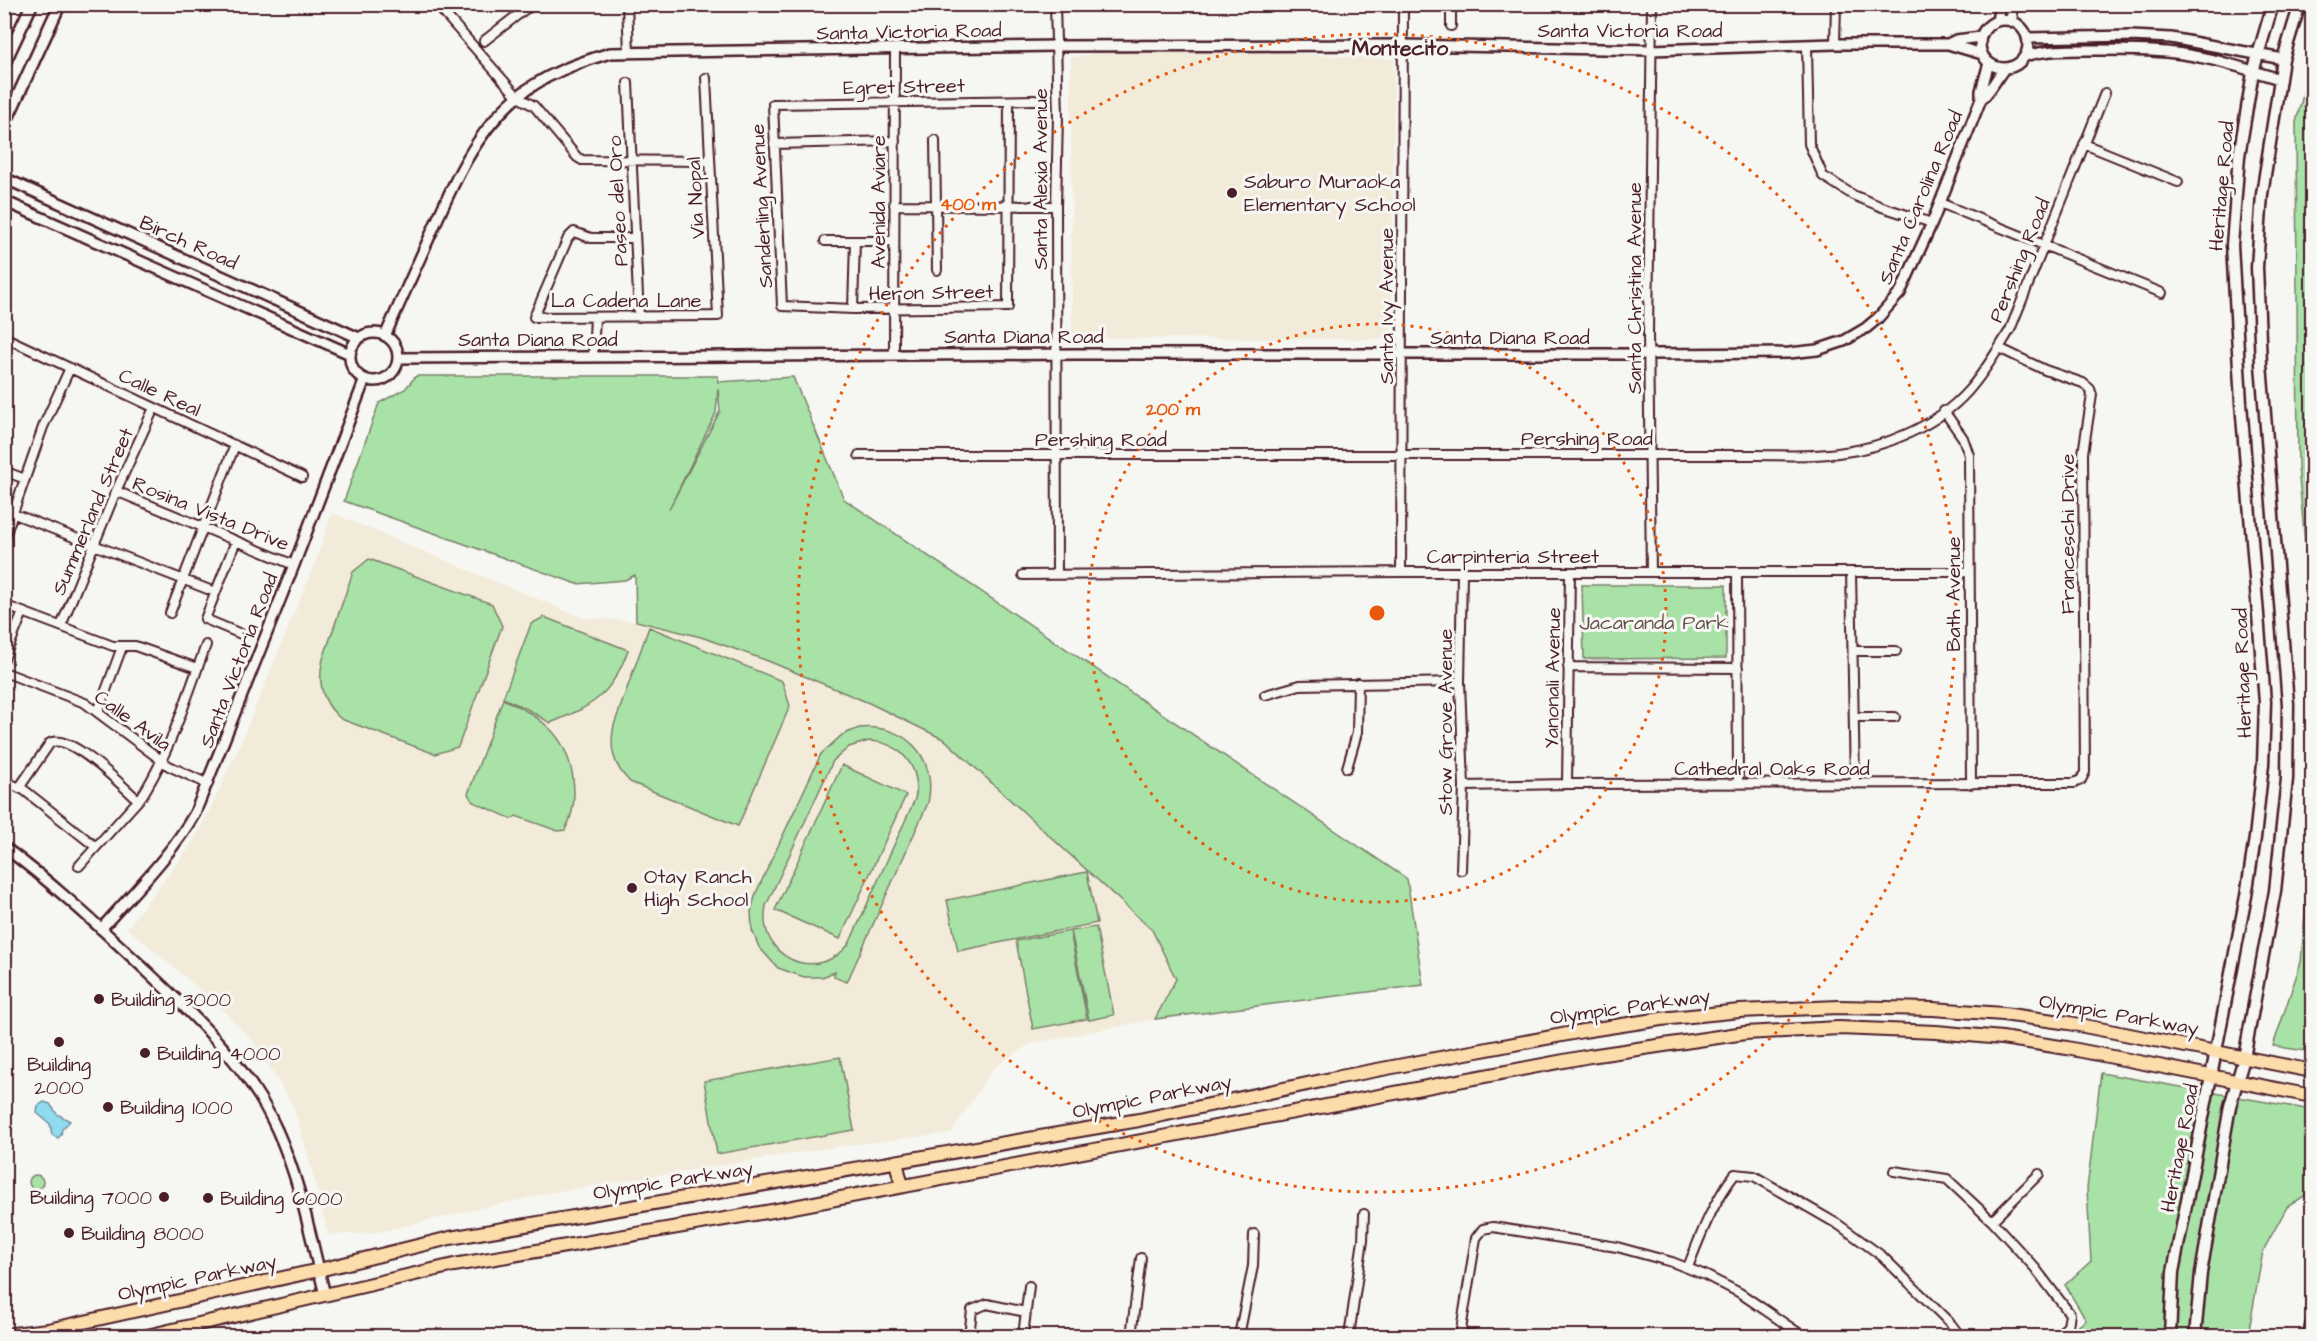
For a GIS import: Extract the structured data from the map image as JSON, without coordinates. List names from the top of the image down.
{
  "streets": {
    "main road": ["Heritage Road", "Olympic Parkway"],
    "street": [
      "Santa Victoria Road",
      "Egret Street",
      "Santa Alexia Avenue",
      "Santa Carolina Road",
      "Via Nopal",
      "Paseo del Oro",
      "Avenida Aviare",
      "Sanderling Avenue",
      "Birch Road",
      "Pershing Road",
      "Santa Christina Avenue",
      "Heron Street",
      "La Cadena Lane",
      "Santa Ivy Avenue",
      "Santa Diana Road",
      "Calle Real",
      "Summerland Street",
      "Rosina Vista Drive",
      "Franceschi Drive",
      "Carpinteria Street",
      "Bath Avenue",
      "Yanonali Avenue",
      "Calle Avila",
      "Stow Grove Avenue",
      "Cathedral Oaks Road"
    ]
  },
  "crossings": [
    ["Santa Victoria Road", "Santa Alexia Avenue"],
    ["Santa Victoria Road", "Santa Carolina Road"],
    ["Santa Victoria Road", "Avenida Aviare"],
    ["Santa Victoria Road", "Birch Road"],
    ["Santa Victoria Road", "Santa Christina Avenue"],
    ["Santa Victoria Road", "Santa Ivy Avenue"],
    ["Santa Victoria Road", "Santa Diana Road"],
    ["Santa Victoria Road", "Rosina Vista Drive"],
    ["Santa Victoria Road", "Calle Avila"],
    ["Egret Street", "Avenida Aviare"],
    ["Egret Street", "Sanderling Avenue"],
    ["Santa Alexia Avenue", "Santa Diana Road"],
    ["Heritage Road", "Olympic Parkway"],
    ["Santa Carolina Road", "Santa Christina Avenue"],
    ["Santa Carolina Road", "Santa Diana Road"],
    ["Via Nopal", "La Cadena Lane"],
    ["Paseo del Oro", "La Cadena Lane"],
    ["Avenida Aviare", "Heron Street"],
    ["Avenida Aviare", "Santa Diana Road"],
    ["Sanderling Avenue", "Heron Street"],
    ["Birch Road", "Santa Diana Road"],
    ["Pershing Road", "Santa Christina Avenue"],
    ["Pershing Road", "Santa Ivy Avenue"],
    ["Pershing Road", "Franceschi Drive"],
    ["Pershing Road", "Bath Avenue"],
    ["Santa Christina Avenue", "Santa Diana Road"],
    ["Santa Christina Avenue", "Carpinteria Street"],
    ["Santa Ivy Avenue", "Santa Diana Road"],
    ["Santa Ivy Avenue", "Carpinteria Street"],
    ["Calle Real", "Summerland Street"],
    ["Summerland Street", "Rosina Vista Drive"],
    ["Franceschi Drive", "Cathedral Oaks Road"],
    ["Carpinteria Street", "Bath Avenue"],
    ["Carpinteria Street", "Yanonali Avenue"],
    ["Carpinteria Street", "Stow Grove Avenue"],
    ["Bath Avenue", "Cathedral Oaks Road"],
    ["Yanonali Avenue", "Cathedral Oaks Road"],
    ["Stow Grove Avenue", "Cathedral Oaks Road"]
  ],
  "districts": ["Montecito"],
  "parks": ["Jacaranda Park"],
  "places": [
    "Saburo Muraoka Elementary School",
    "Otay Ranch High School",
    "Building 3000",
    "Building 2000",
    "Building 4000",
    "Building 1000",
    "Building 7000",
    "Building 6000",
    "Building 8000"
  ],
  "rings": ["400 m", "200 m"]
}
